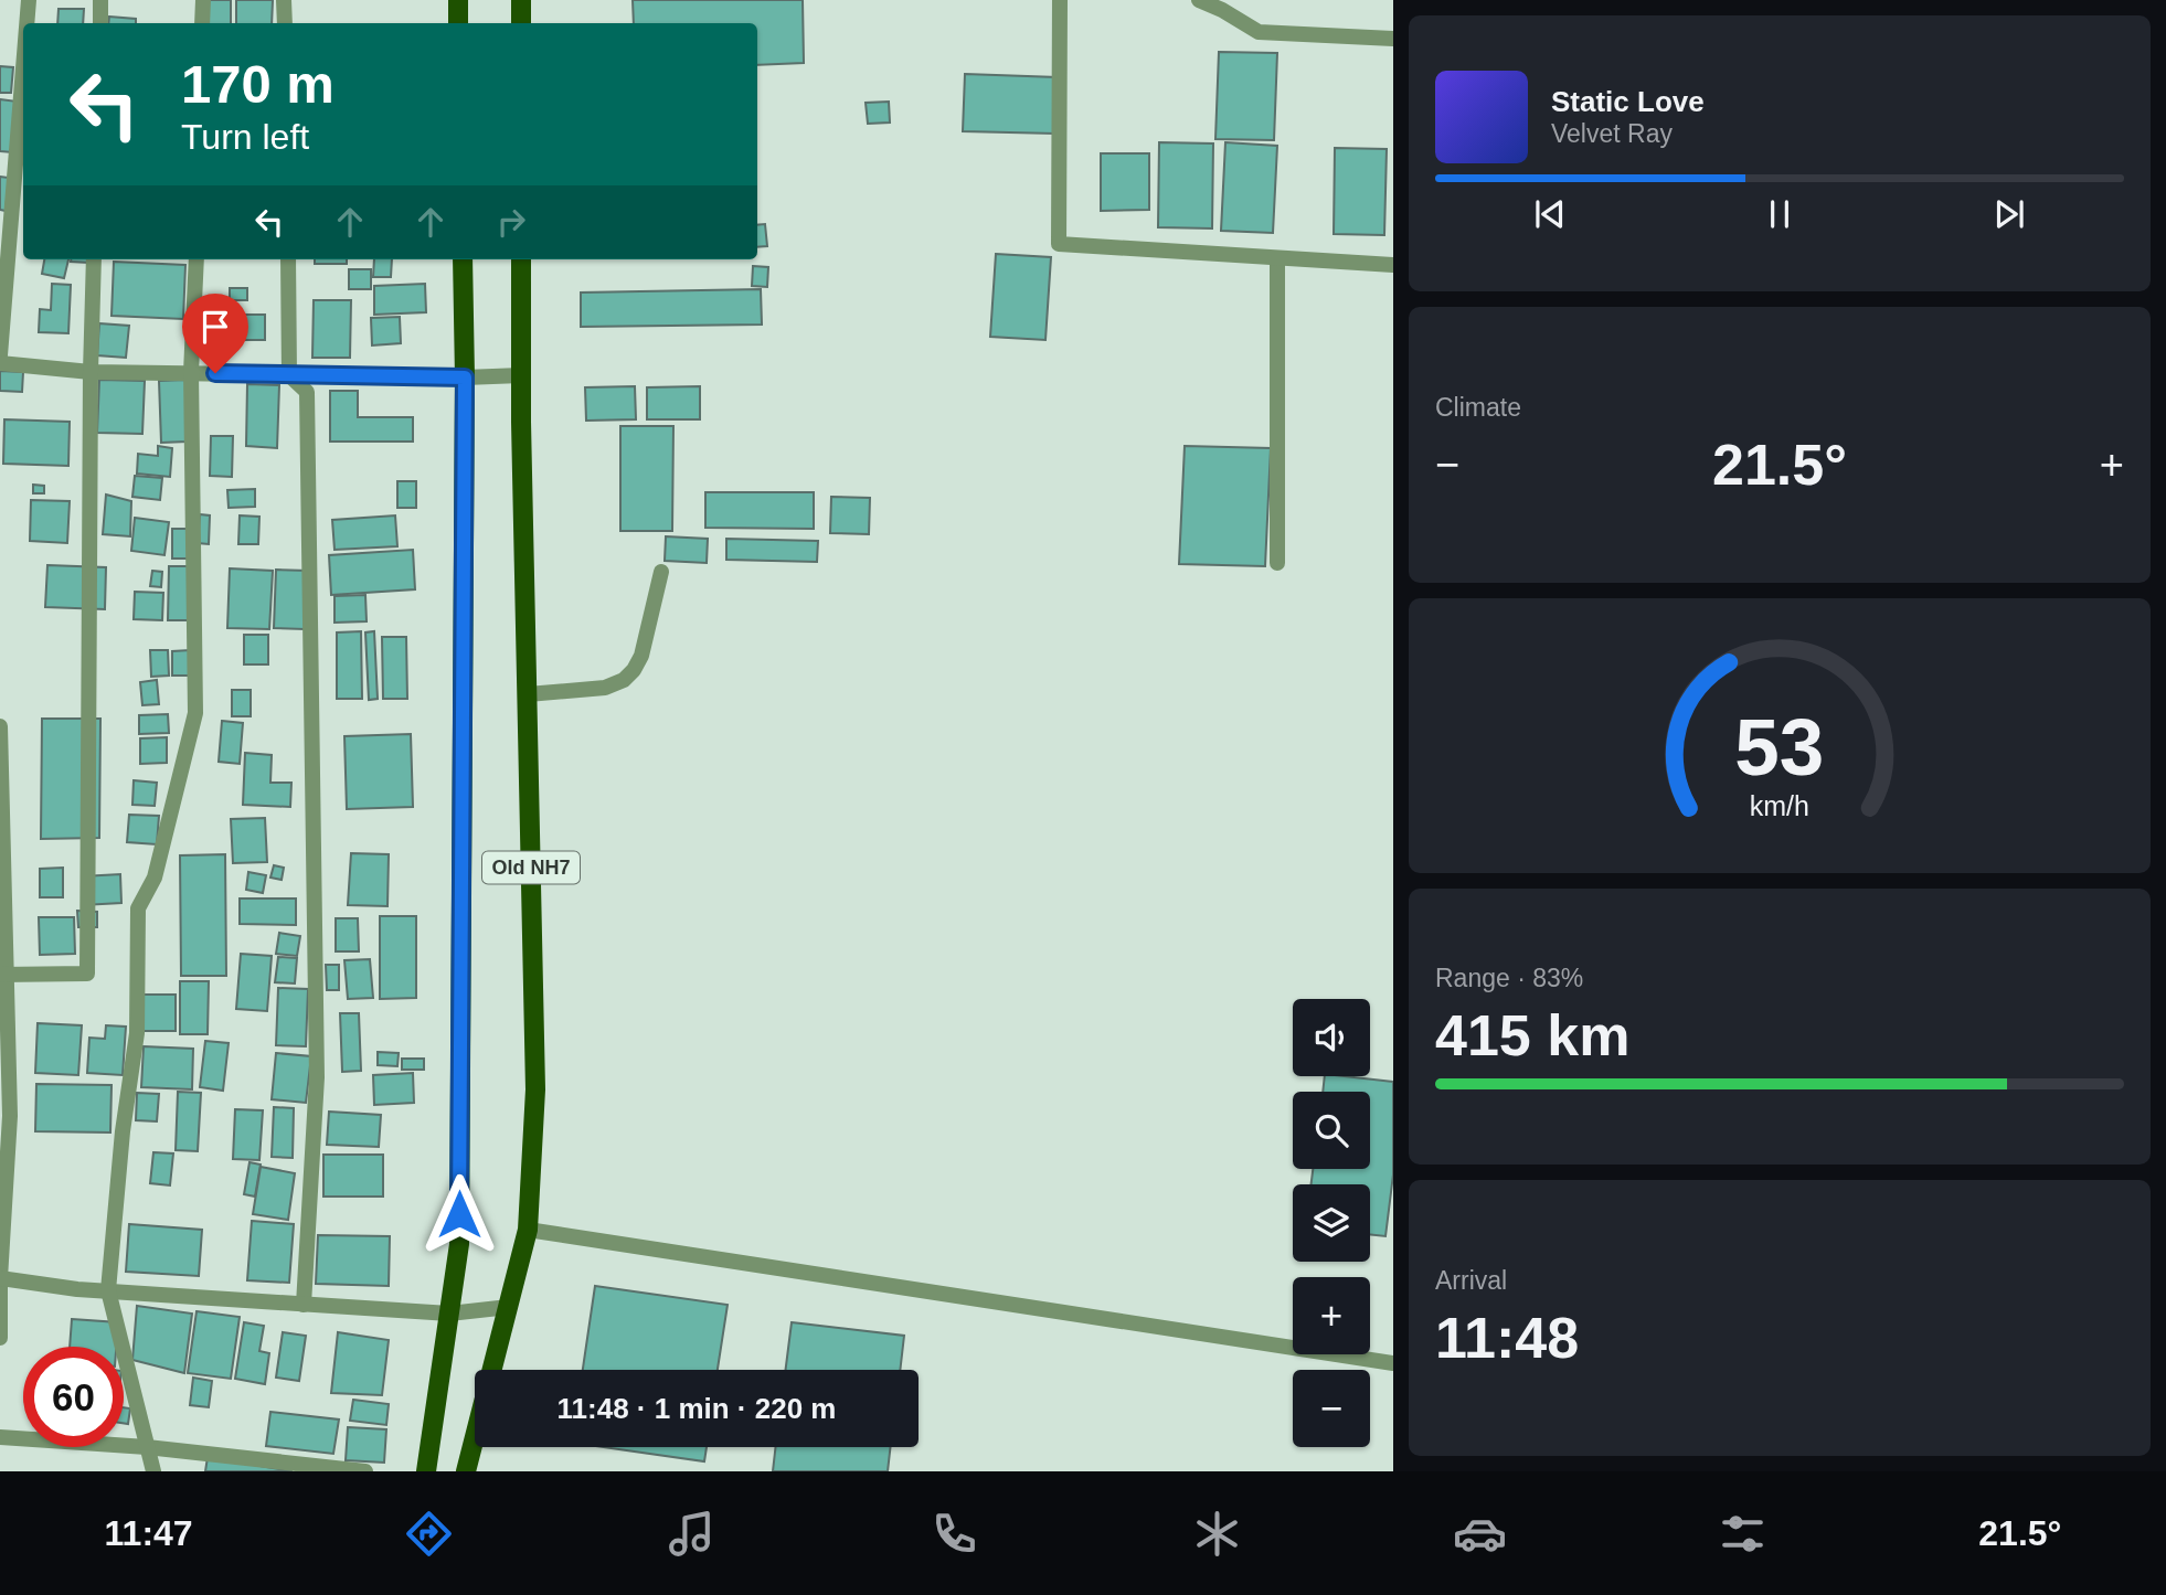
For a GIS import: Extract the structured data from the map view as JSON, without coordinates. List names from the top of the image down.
{
  "streets": {
    "main road": ["Old NH7"]
  },
  "page": {
    "turn": ["170 m", "Turn left"],
    "song": ["Static Love", "Velvet Ray"],
    "tile": [
      "Climate",
      ["Range · 83%", "415 km"],
      ["Arrival", "11:48"]
    ],
    "heat": ["−", "21.5°", "+"],
    "map_buttons": ["+", "−"],
    "limit": "60",
    "trip": "11:48 · 1 min · 220 m",
    "tabs": ["11:47", "21.5°"],
    "gauge": ["53", "km/h"]
  }
}
